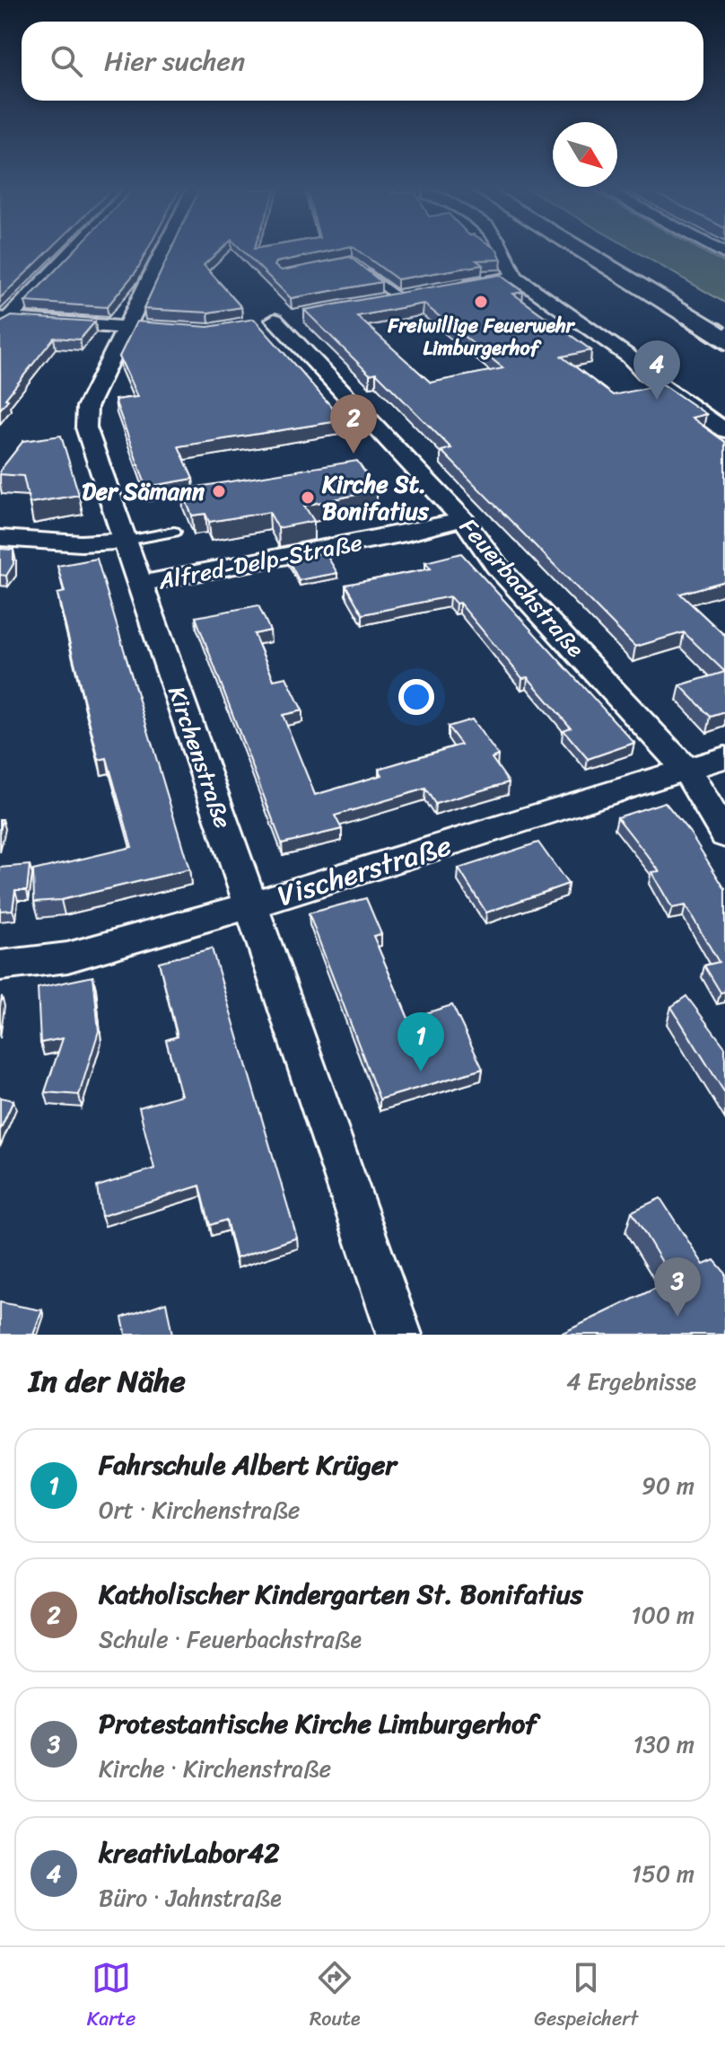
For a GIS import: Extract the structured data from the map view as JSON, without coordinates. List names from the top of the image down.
{
  "streets": {
    "street": [
      "Alfred-Delp-Straße",
      "Feuerbachstraße",
      "Kirchenstraße",
      "Vischerstraße"
    ]
  },
  "crossings": [
    ["Alfred-Delp-Straße", "Feuerbachstraße"],
    ["Alfred-Delp-Straße", "Kirchenstraße"],
    ["Feuerbachstraße", "Vischerstraße"],
    ["Kirchenstraße", "Vischerstraße"]
  ],
  "places": ["Freiwillige Feuerwehr Limburgerhof", "Der Sämann", "Kirche St. Bonifatius"],
  "north": "bottom right",
  "page": {
    "search": "Hier suchen",
    "pins": [
      "4",
      "2",
      "1",
      "3"
    ],
    "heading": ["In der Nähe", "4 Ergebnisse"],
    "list": [
      {
        "mark": "1",
        "name": "Fahrschule Albert Krüger",
        "note": "Ort · Kirchenstraße",
        "value": "90 m"
      },
      {
        "mark": "2",
        "name": "Katholischer Kindergarten St. Bonifatius",
        "note": "Schule · Feuerbachstraße",
        "value": "100 m"
      },
      {
        "mark": "3",
        "name": "Protestantische Kirche Limburgerhof",
        "note": "Kirche · Kirchenstraße",
        "value": "130 m"
      },
      {
        "mark": "4",
        "name": "kreativLabor42",
        "note": "Büro · Jahnstraße",
        "value": "150 m"
      }
    ],
    "nav": ["Karte", "Route", "Gespeichert"]
  }
}
